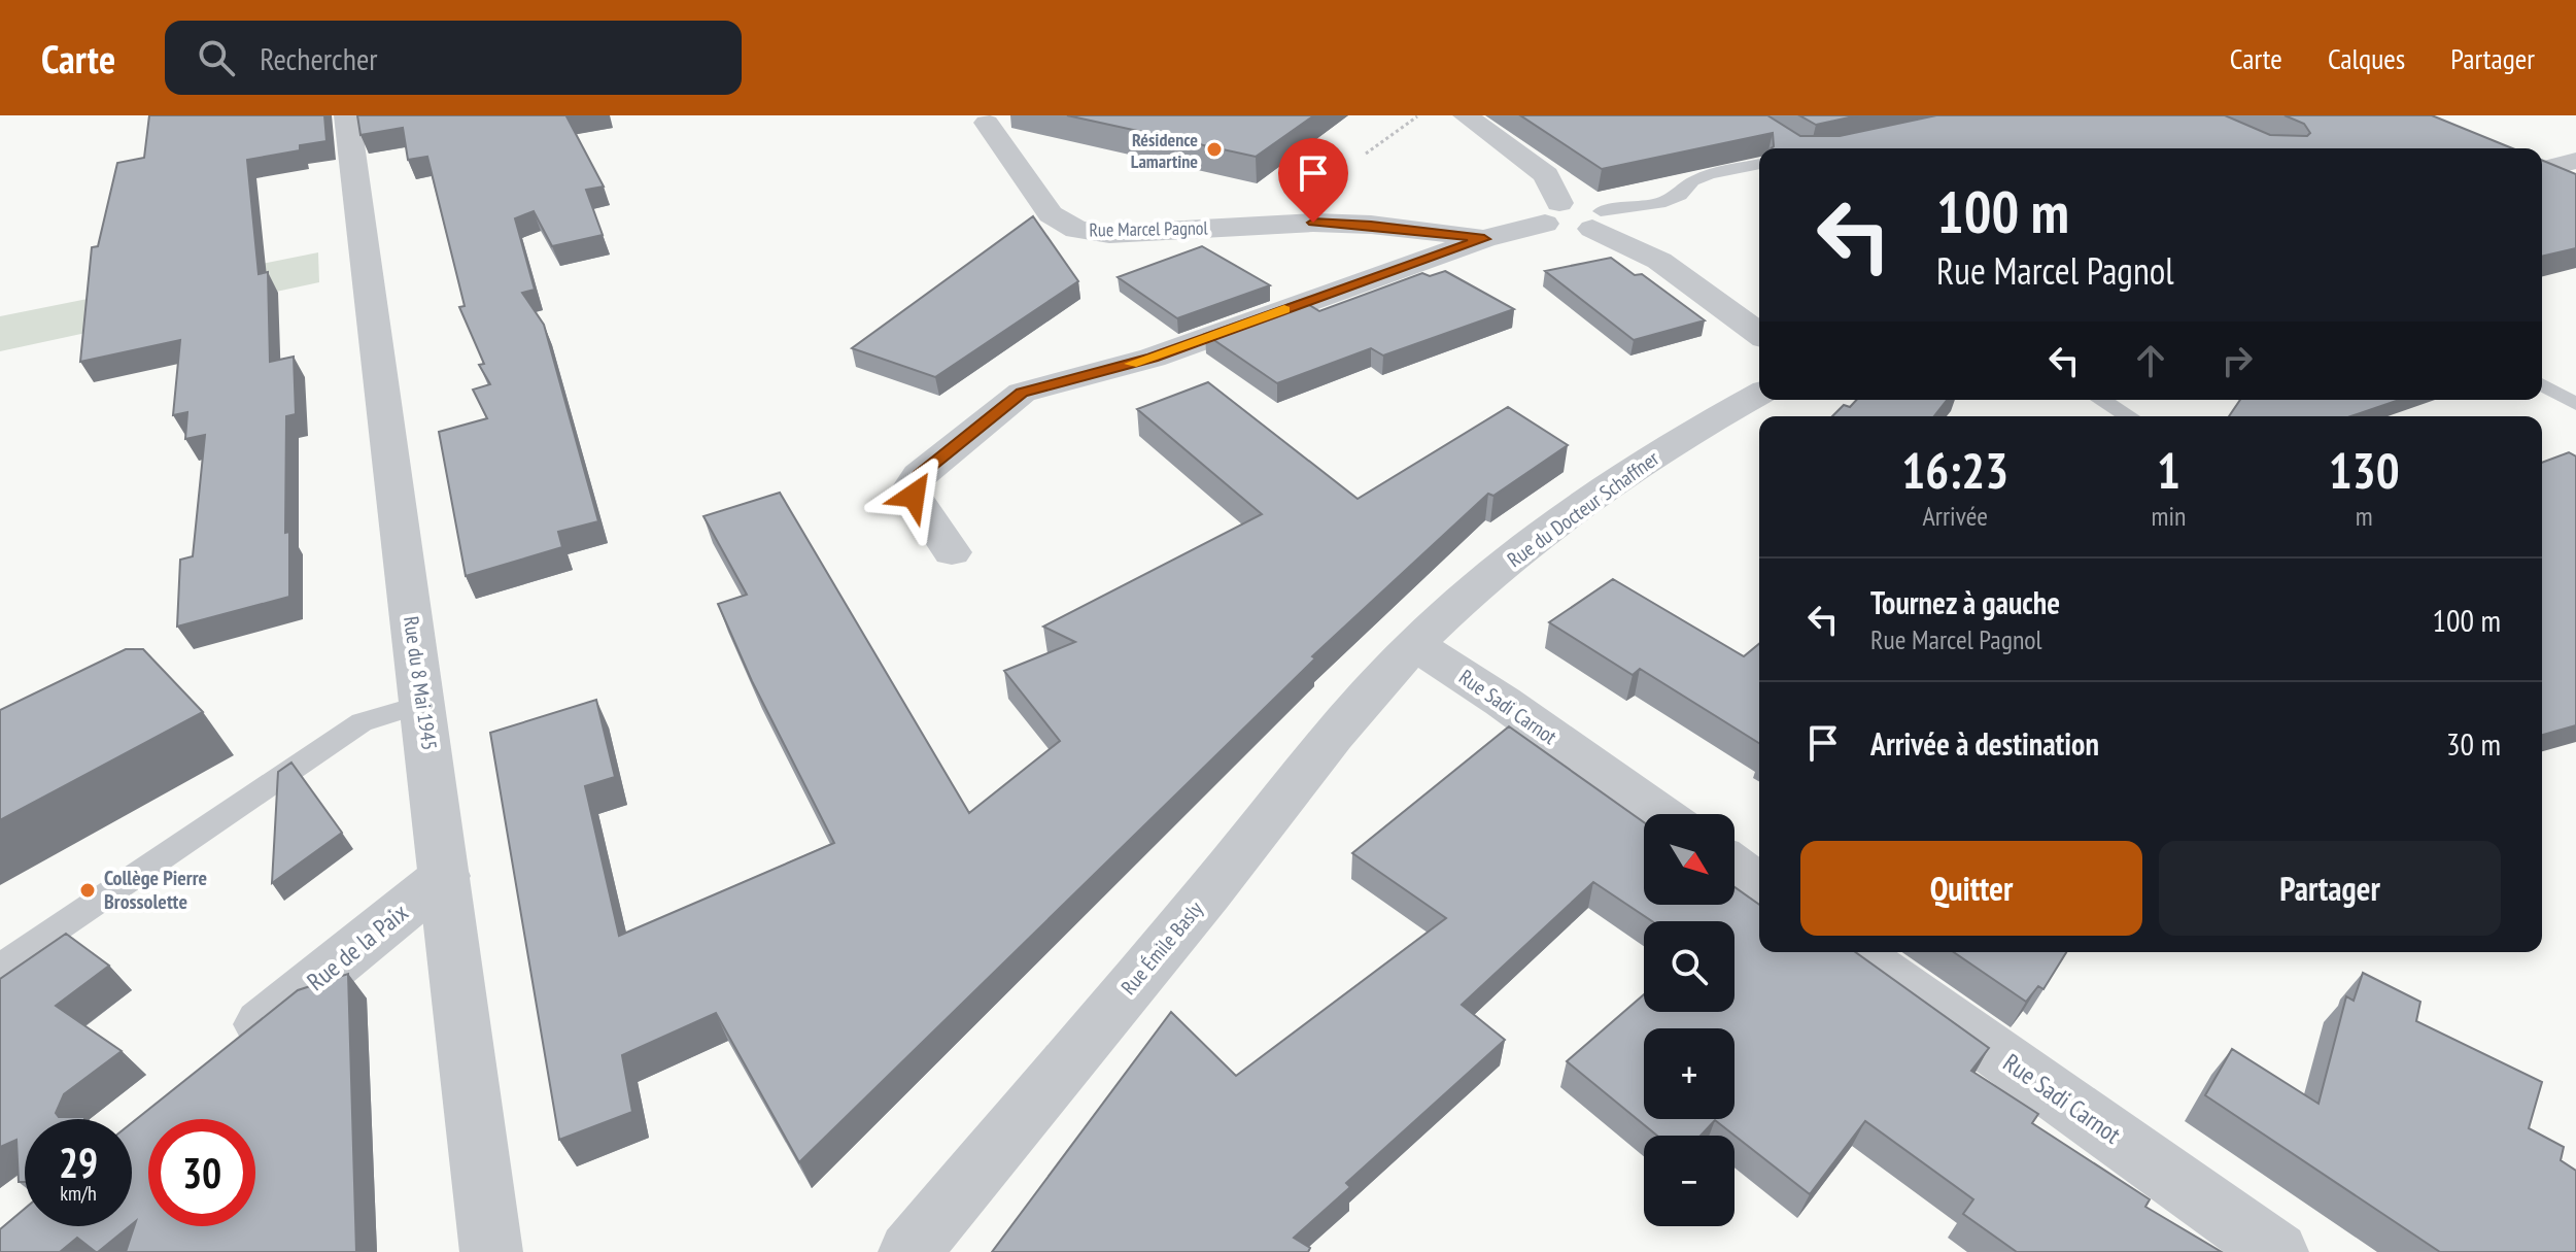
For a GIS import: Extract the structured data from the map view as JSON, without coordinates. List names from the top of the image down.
{
  "streets": {
    "street": [
      "Rue Marcel Pagnol",
      "Rue du Docteur Schaffner",
      "Rue du 8 Mai 1945",
      "Rue Sadi Carnot",
      "Rue de la Paix",
      "Rue Émile Basly"
    ]
  },
  "crossings": [
    ["Rue du Docteur Schaffner", "Rue Sadi Carnot"],
    ["Rue du Docteur Schaffner", "Rue Émile Basly"],
    ["Rue du 8 Mai 1945", "Rue de la Paix"],
    ["Rue Sadi Carnot", "Rue Émile Basly"]
  ],
  "places": ["Résidence Lamartine", "Collège Pierre Brossolette"],
  "north": "bottom right",
  "page": {
    "header": "Carte",
    "search": "Rechercher",
    "nav": ["Carte", "Calques", "Partager"],
    "turn": ["100 m", "Rue Marcel Pagnol"],
    "eta": [
      "16:23",
      "Arrivée",
      "1",
      "min",
      "130",
      "m"
    ],
    "list": [
      {
        "name": "Tournez à gauche",
        "note": "Rue Marcel Pagnol",
        "value": "100 m"
      },
      {
        "name": "Arrivée à destination",
        "value": "30 m"
      }
    ],
    "map_buttons": ["+", "−"],
    "buttons": ["Quitter", "Partager"],
    "speed": "29 km/h",
    "limit": "30"
  }
}
